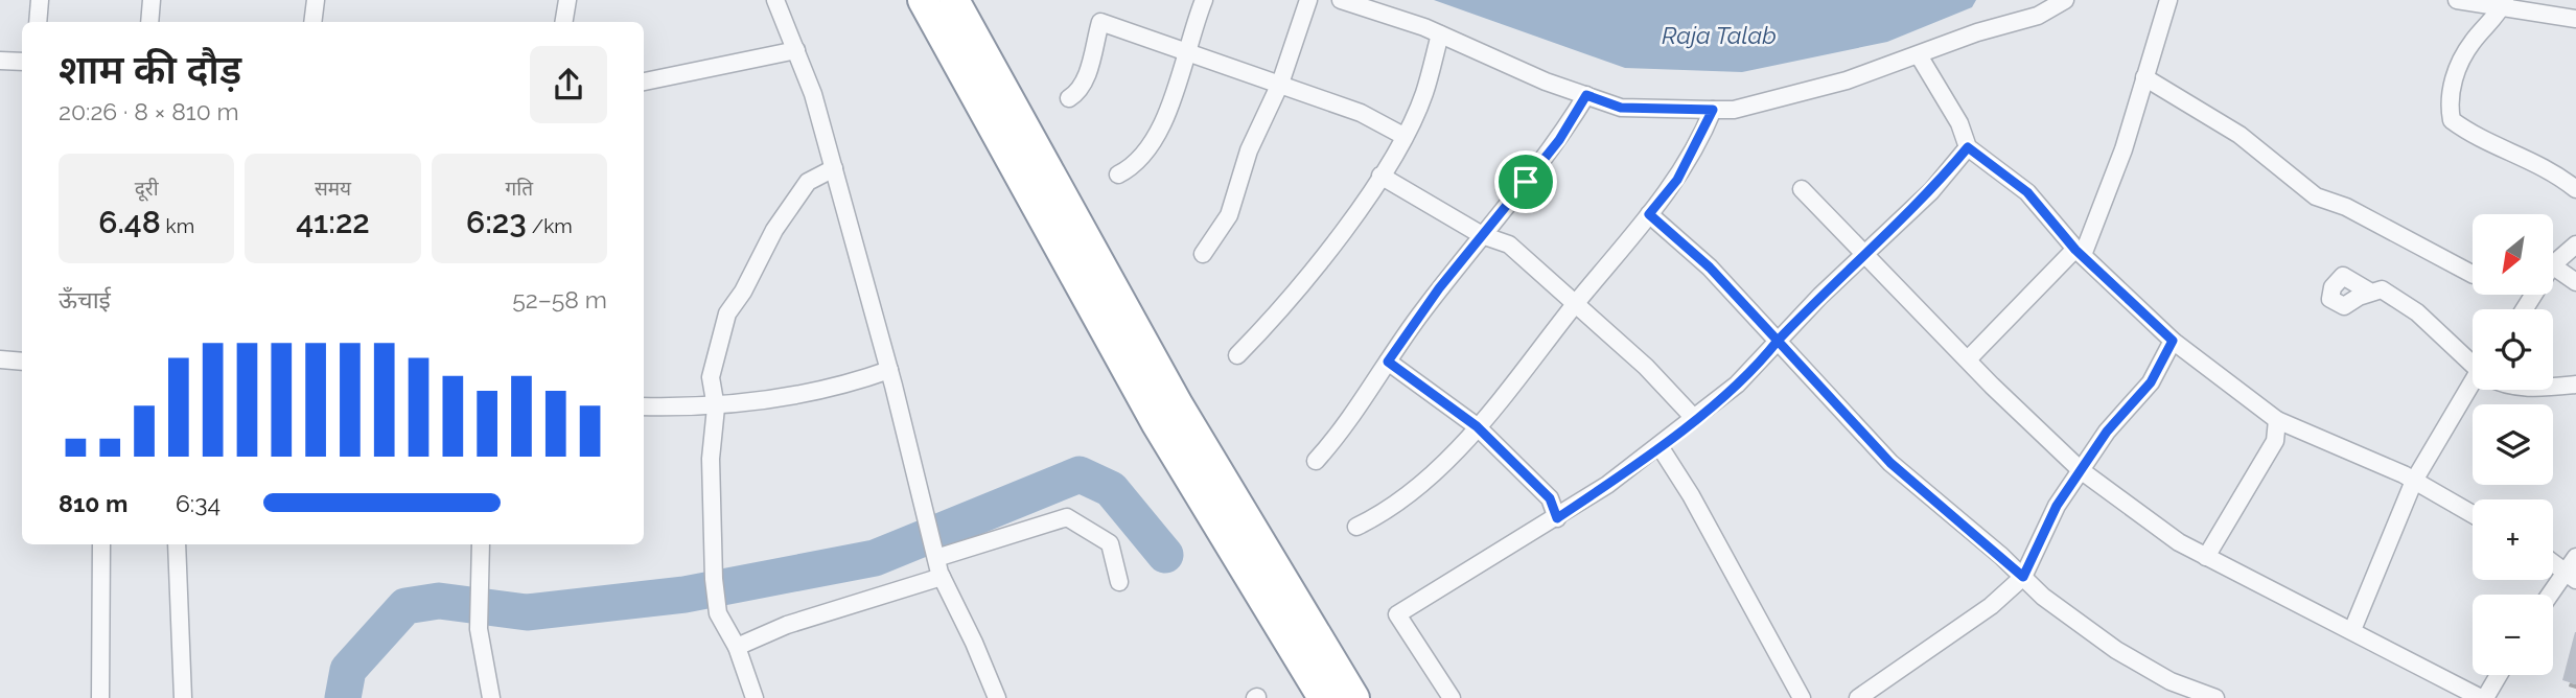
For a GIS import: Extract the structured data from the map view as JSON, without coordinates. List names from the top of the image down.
{
  "water": ["Raja Talab"],
  "north": "bottom left",
  "page": {
    "heading": ["शाम की दौड़", "20:26 · 8 × 810 m"],
    "stats": [
      ["दूरी", "6.48 km"],
      ["समय", "41:22"],
      ["गति", "6:23 /km"]
    ],
    "map_buttons": ["+", "−"],
    "chart": ["ऊँचाई", "52–58 m"],
    "list": [
      {
        "name": "810 m",
        "note": "6:34"
      }
    ]
  }
}
